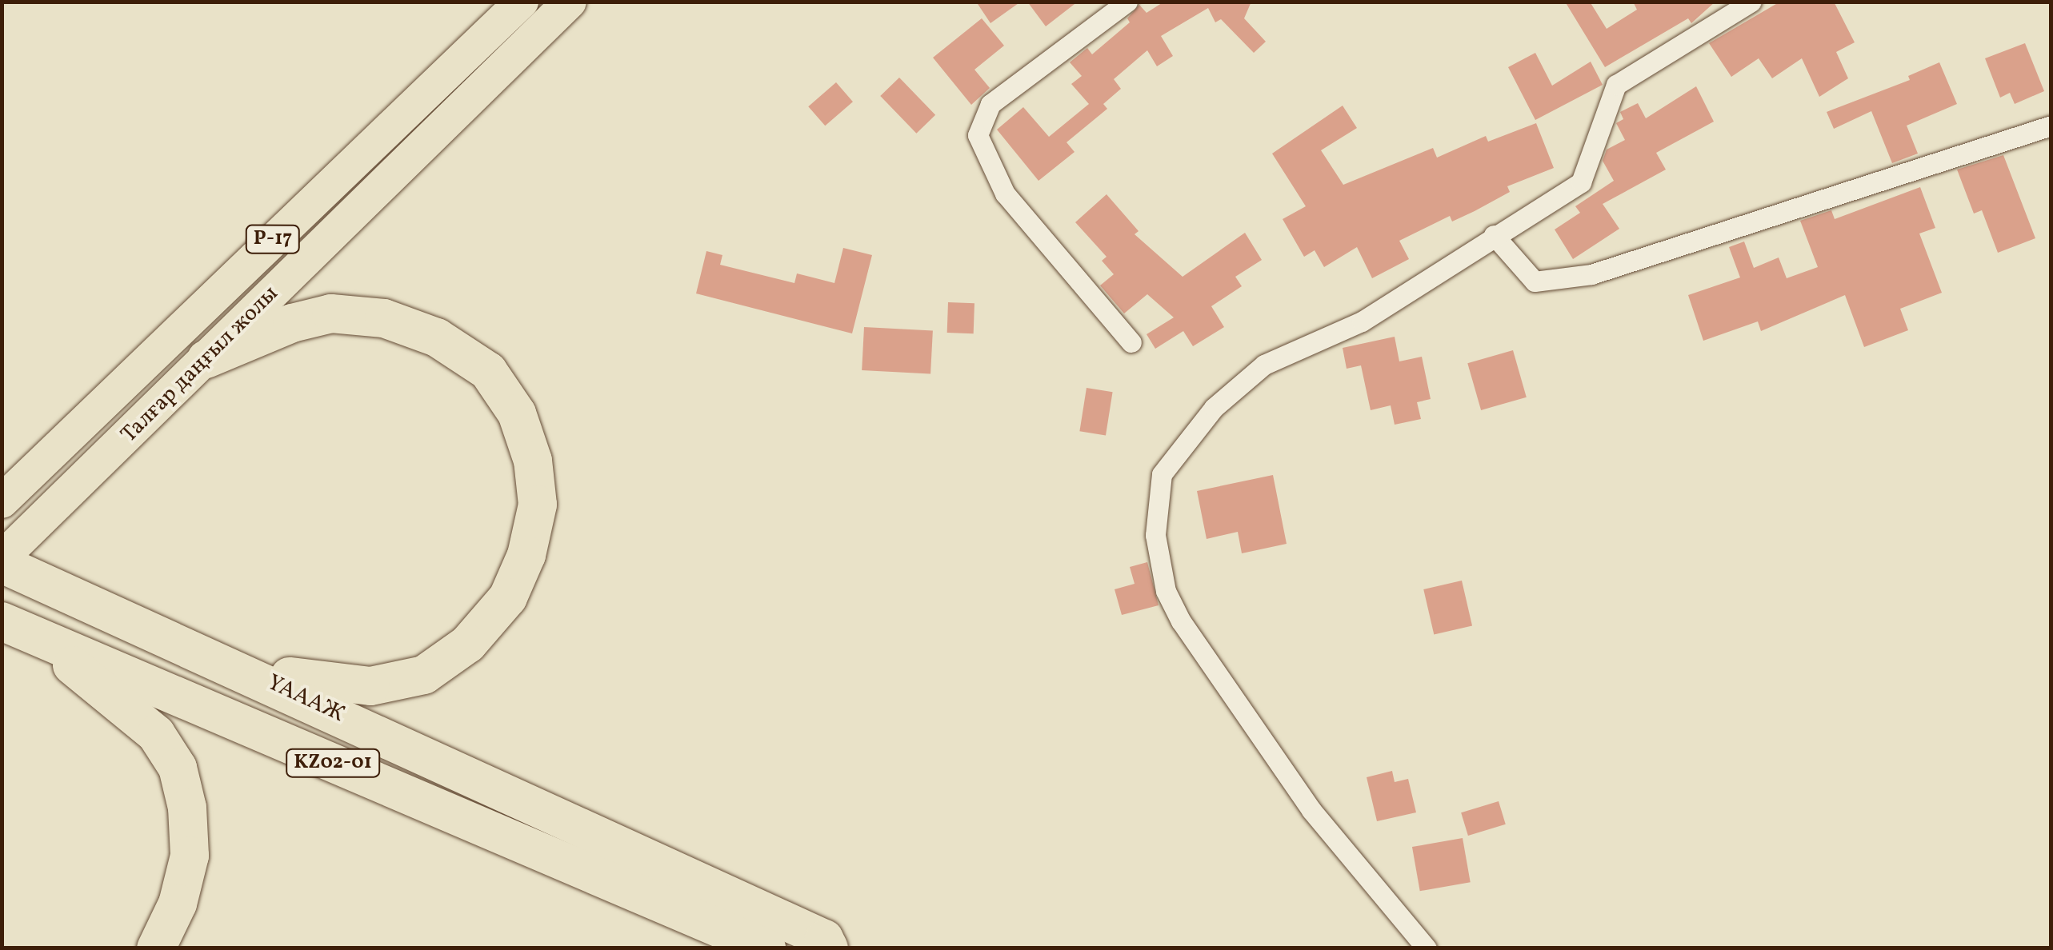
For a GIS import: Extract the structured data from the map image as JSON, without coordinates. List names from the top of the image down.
{
  "streets": {
    "highway": ["ҮАААЖ", "KZ02-01"],
    "main road": ["P-17", "Талғар даңғыл жолы"]
  },
  "crossings": [
    ["Талғар даңғыл жолы", "ҮАААЖ"]
  ]
}
